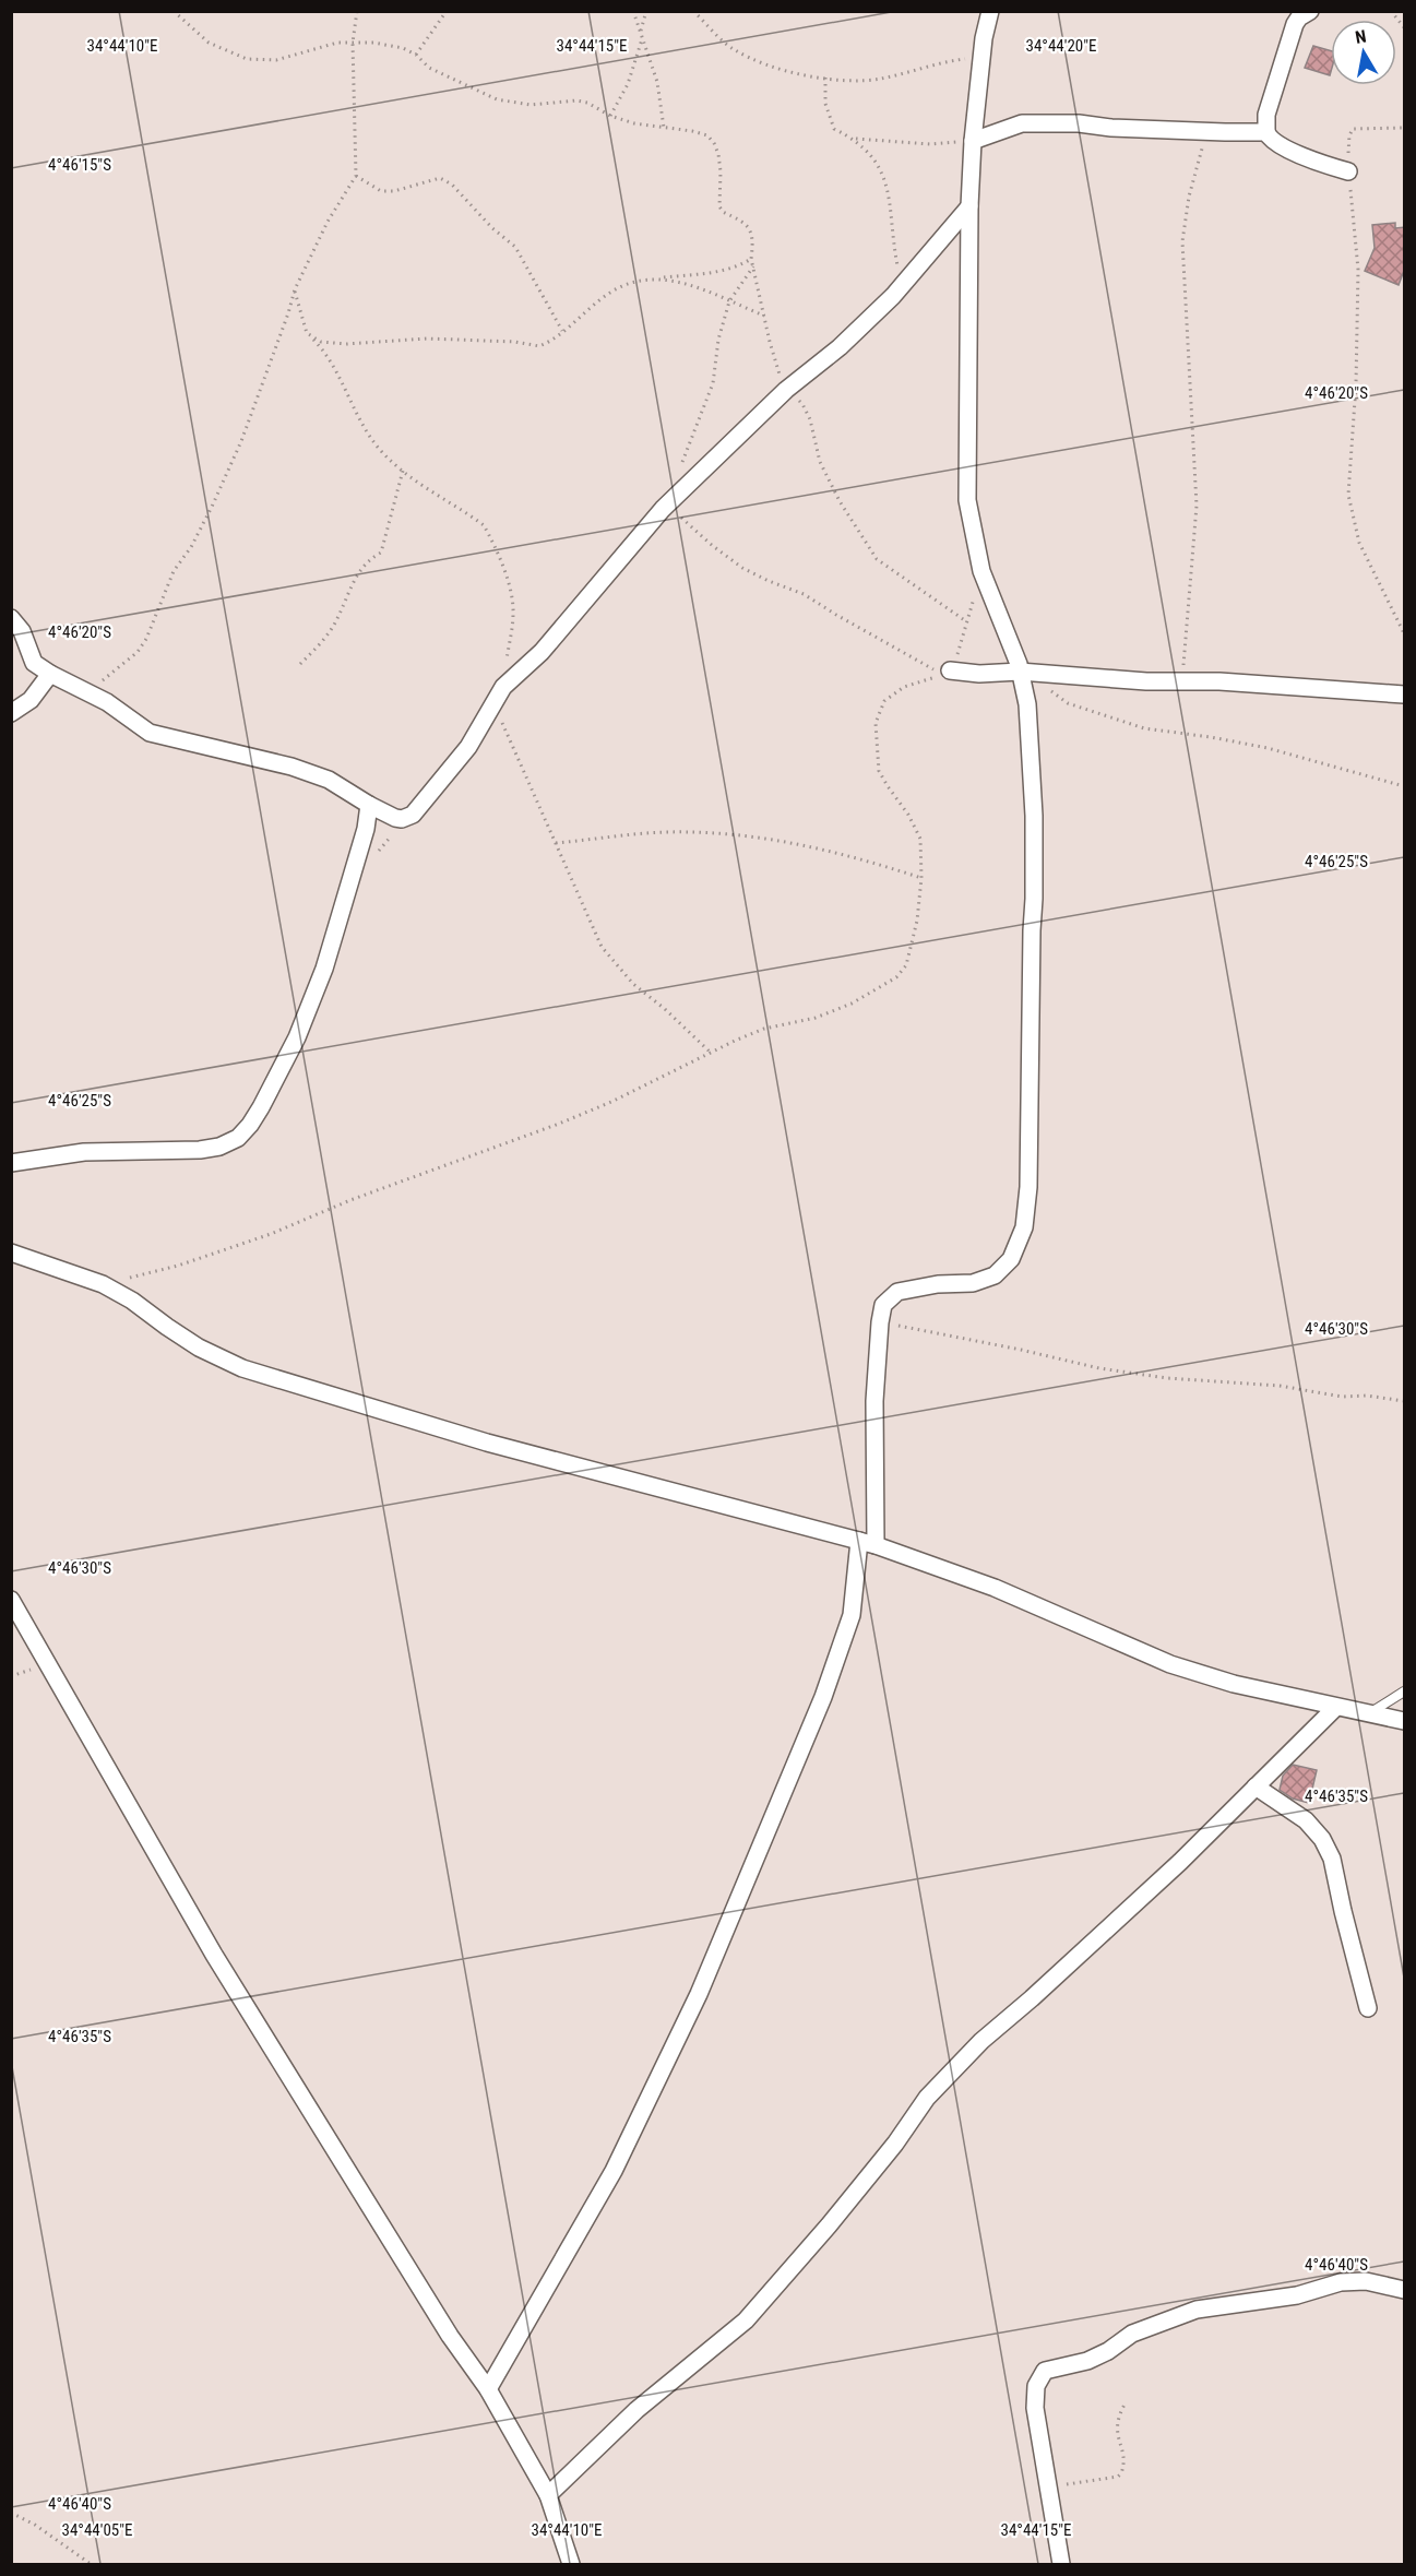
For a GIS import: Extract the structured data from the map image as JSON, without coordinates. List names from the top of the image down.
{
  "north": "top",
  "coordinates": [
    "34°44'10\"E",
    "34°44'15\"E",
    "34°44'20\"E",
    "4°46'15\"S",
    "4°46'20\"S",
    "4°46'25\"S",
    "4°46'30\"S",
    "4°46'35\"S",
    "4°46'40\"S",
    "34°44'05\"E"
  ]
}
